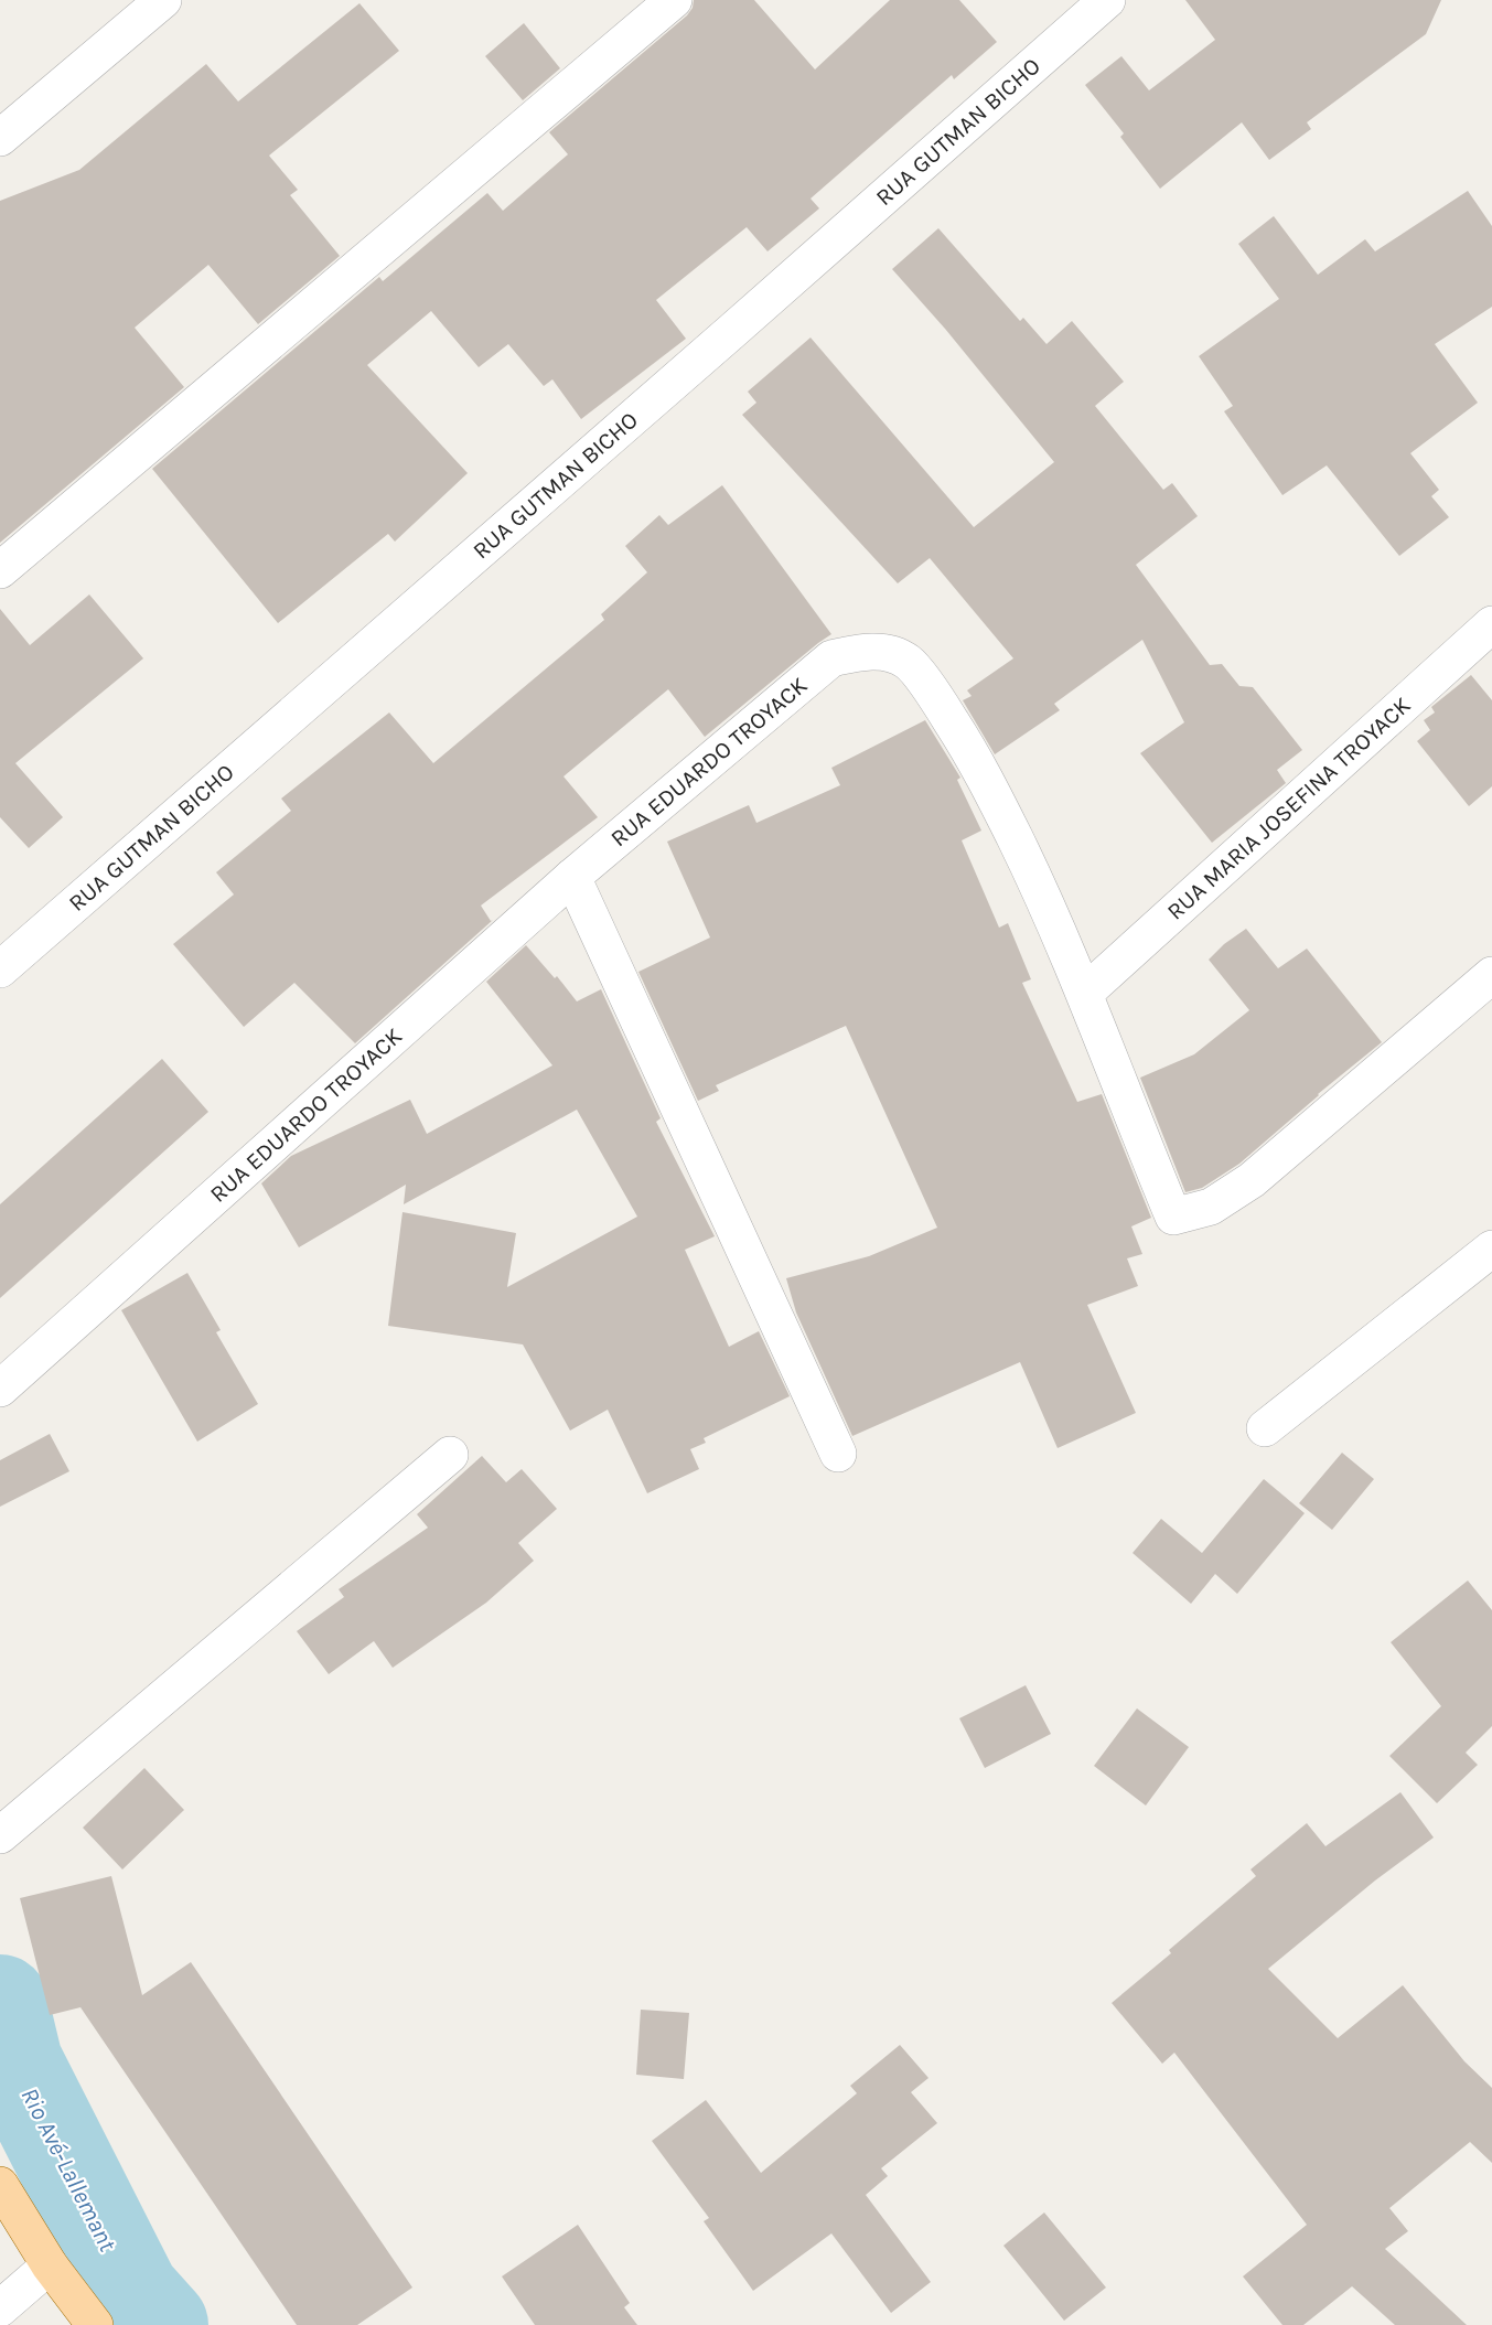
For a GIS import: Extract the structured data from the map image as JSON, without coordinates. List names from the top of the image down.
{
  "streets": {
    "street": ["RUA GUTMAN BICHO", "RUA EDUARDO TROYACK", "RUA MARIA JOSEFINA TROYACK"]
  },
  "crossings": [
    ["RUA EDUARDO TROYACK", "RUA MARIA JOSEFINA TROYACK"]
  ],
  "water": ["Rio Avé‐Lallemant"]
}
